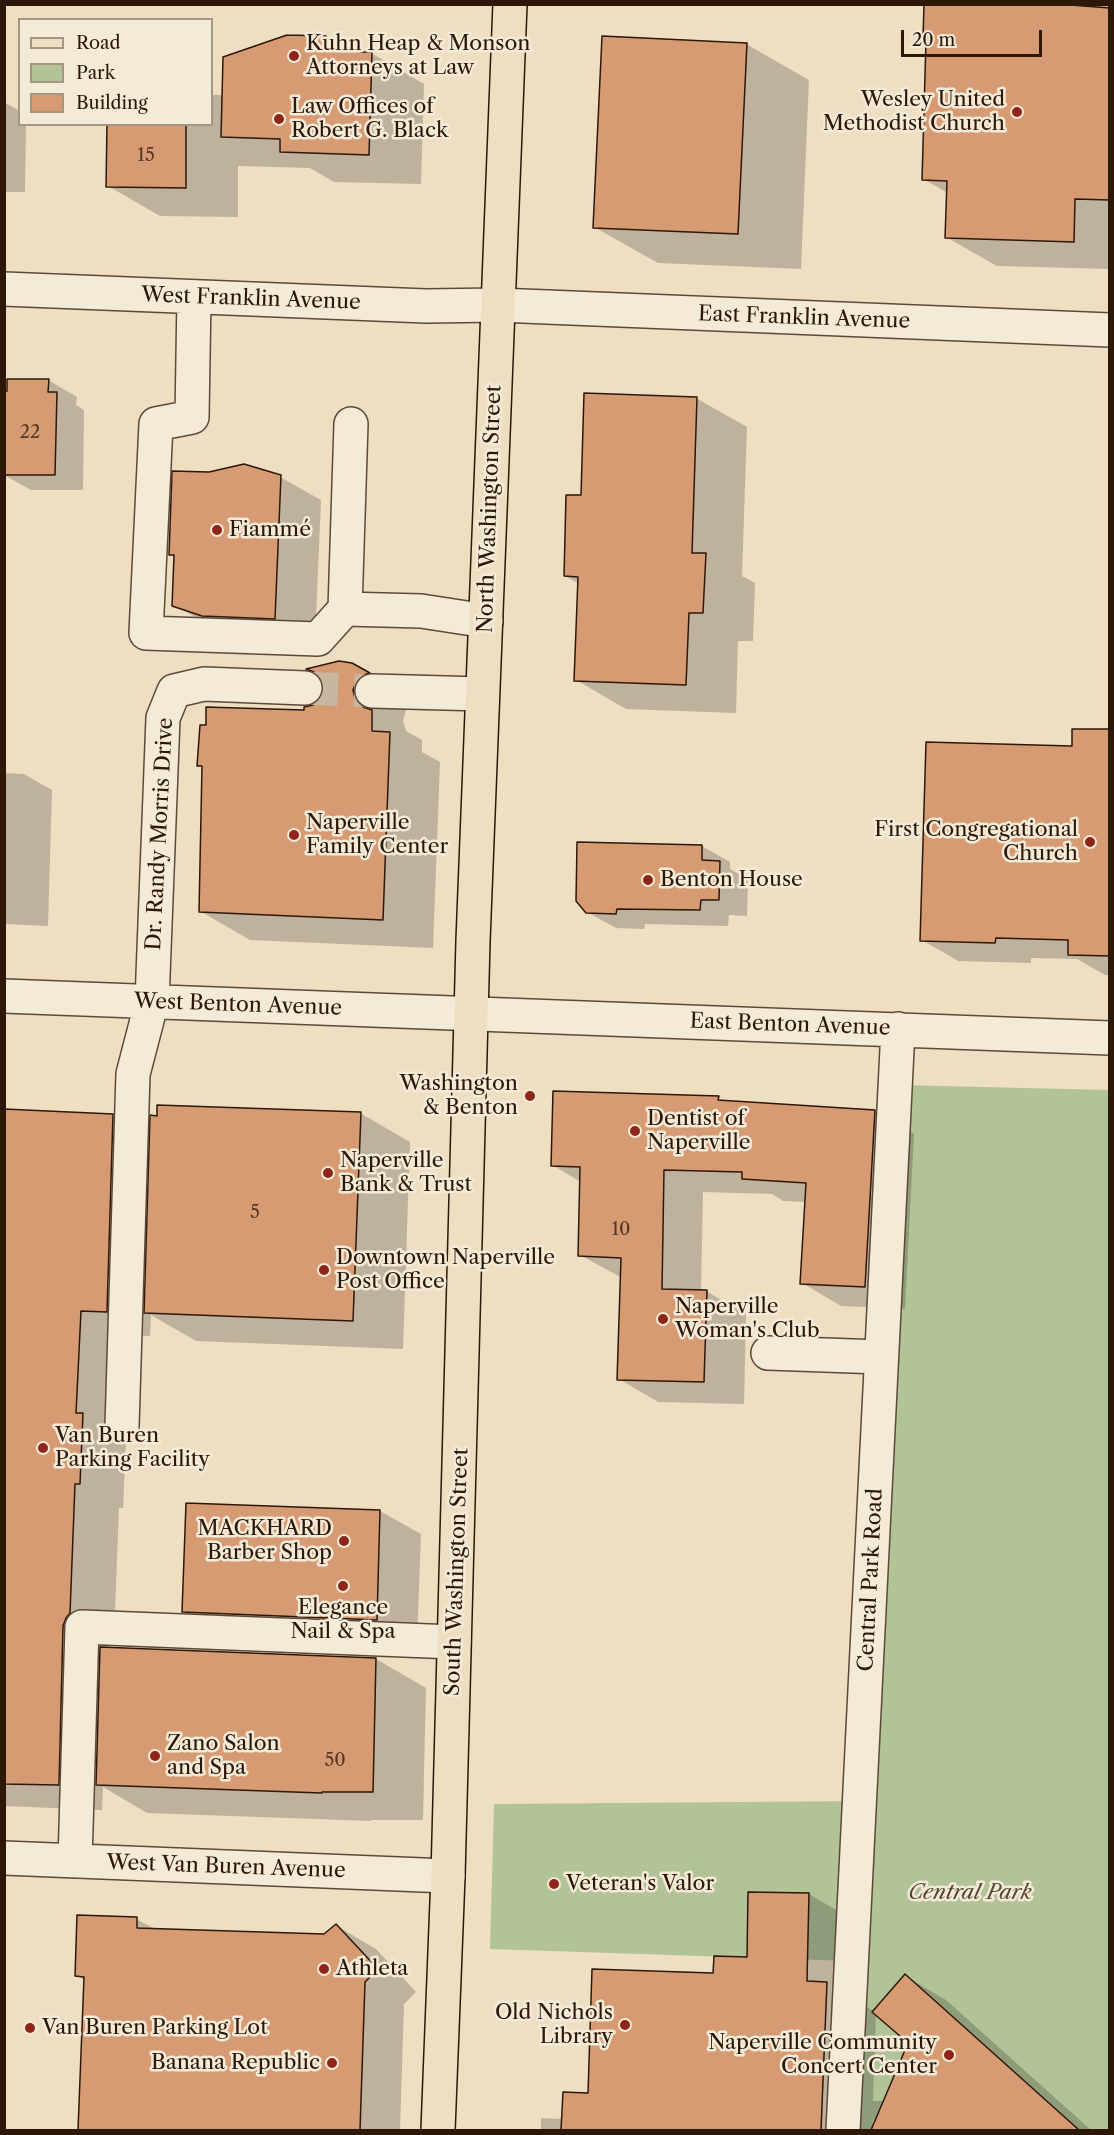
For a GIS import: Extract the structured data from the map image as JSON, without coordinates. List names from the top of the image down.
{
  "streets": {
    "main road": ["North Washington Street", "South Washington Street"],
    "street": [
      "West Franklin Avenue",
      "East Franklin Avenue",
      "Dr. Randy Morris Drive",
      "West Benton Avenue",
      "East Benton Avenue",
      "Central Park Road",
      "West Van Buren Avenue"
    ]
  },
  "crossings": [
    ["West Franklin Avenue", "East Franklin Avenue"],
    ["West Franklin Avenue", "North Washington Street"],
    ["East Franklin Avenue", "North Washington Street"],
    ["North Washington Street", "West Benton Avenue"],
    ["North Washington Street", "East Benton Avenue"],
    ["North Washington Street", "South Washington Street"],
    ["Dr. Randy Morris Drive", "West Benton Avenue"],
    ["West Benton Avenue", "East Benton Avenue"],
    ["West Benton Avenue", "South Washington Street"],
    ["East Benton Avenue", "South Washington Street"],
    ["East Benton Avenue", "Central Park Road"],
    ["South Washington Street", "West Van Buren Avenue"]
  ],
  "parks": ["Central Park"],
  "places": [
    "Kuhn Heap & Monson Attorneys at Law",
    "Wesley United Methodist Church",
    "Law Offices of Robert G. Black",
    "Fiammé",
    "Naperville Family Center",
    "First Congregational Church",
    "Benton House",
    "Washington & Benton",
    "Dentist of Naperville",
    "Naperville Bank & Trust",
    "Downtown Naperville Post Office",
    "Naperville Woman's Club",
    "Van Buren Parking Facility",
    "MACKHARD Barber Shop",
    "Elegance Nail & Spa",
    "Zano Salon and Spa",
    "Veteran's Valor",
    "Athleta",
    "Old Nichols Library",
    "Van Buren Parking Lot",
    "Naperville Community Concert Center",
    "Banana Republic"
  ],
  "house_numbers": [
    "15",
    "22",
    "5",
    "10",
    "50"
  ],
  "legend": ["Road", "Park", "Building"],
  "scale_bar": "20 m"
}
